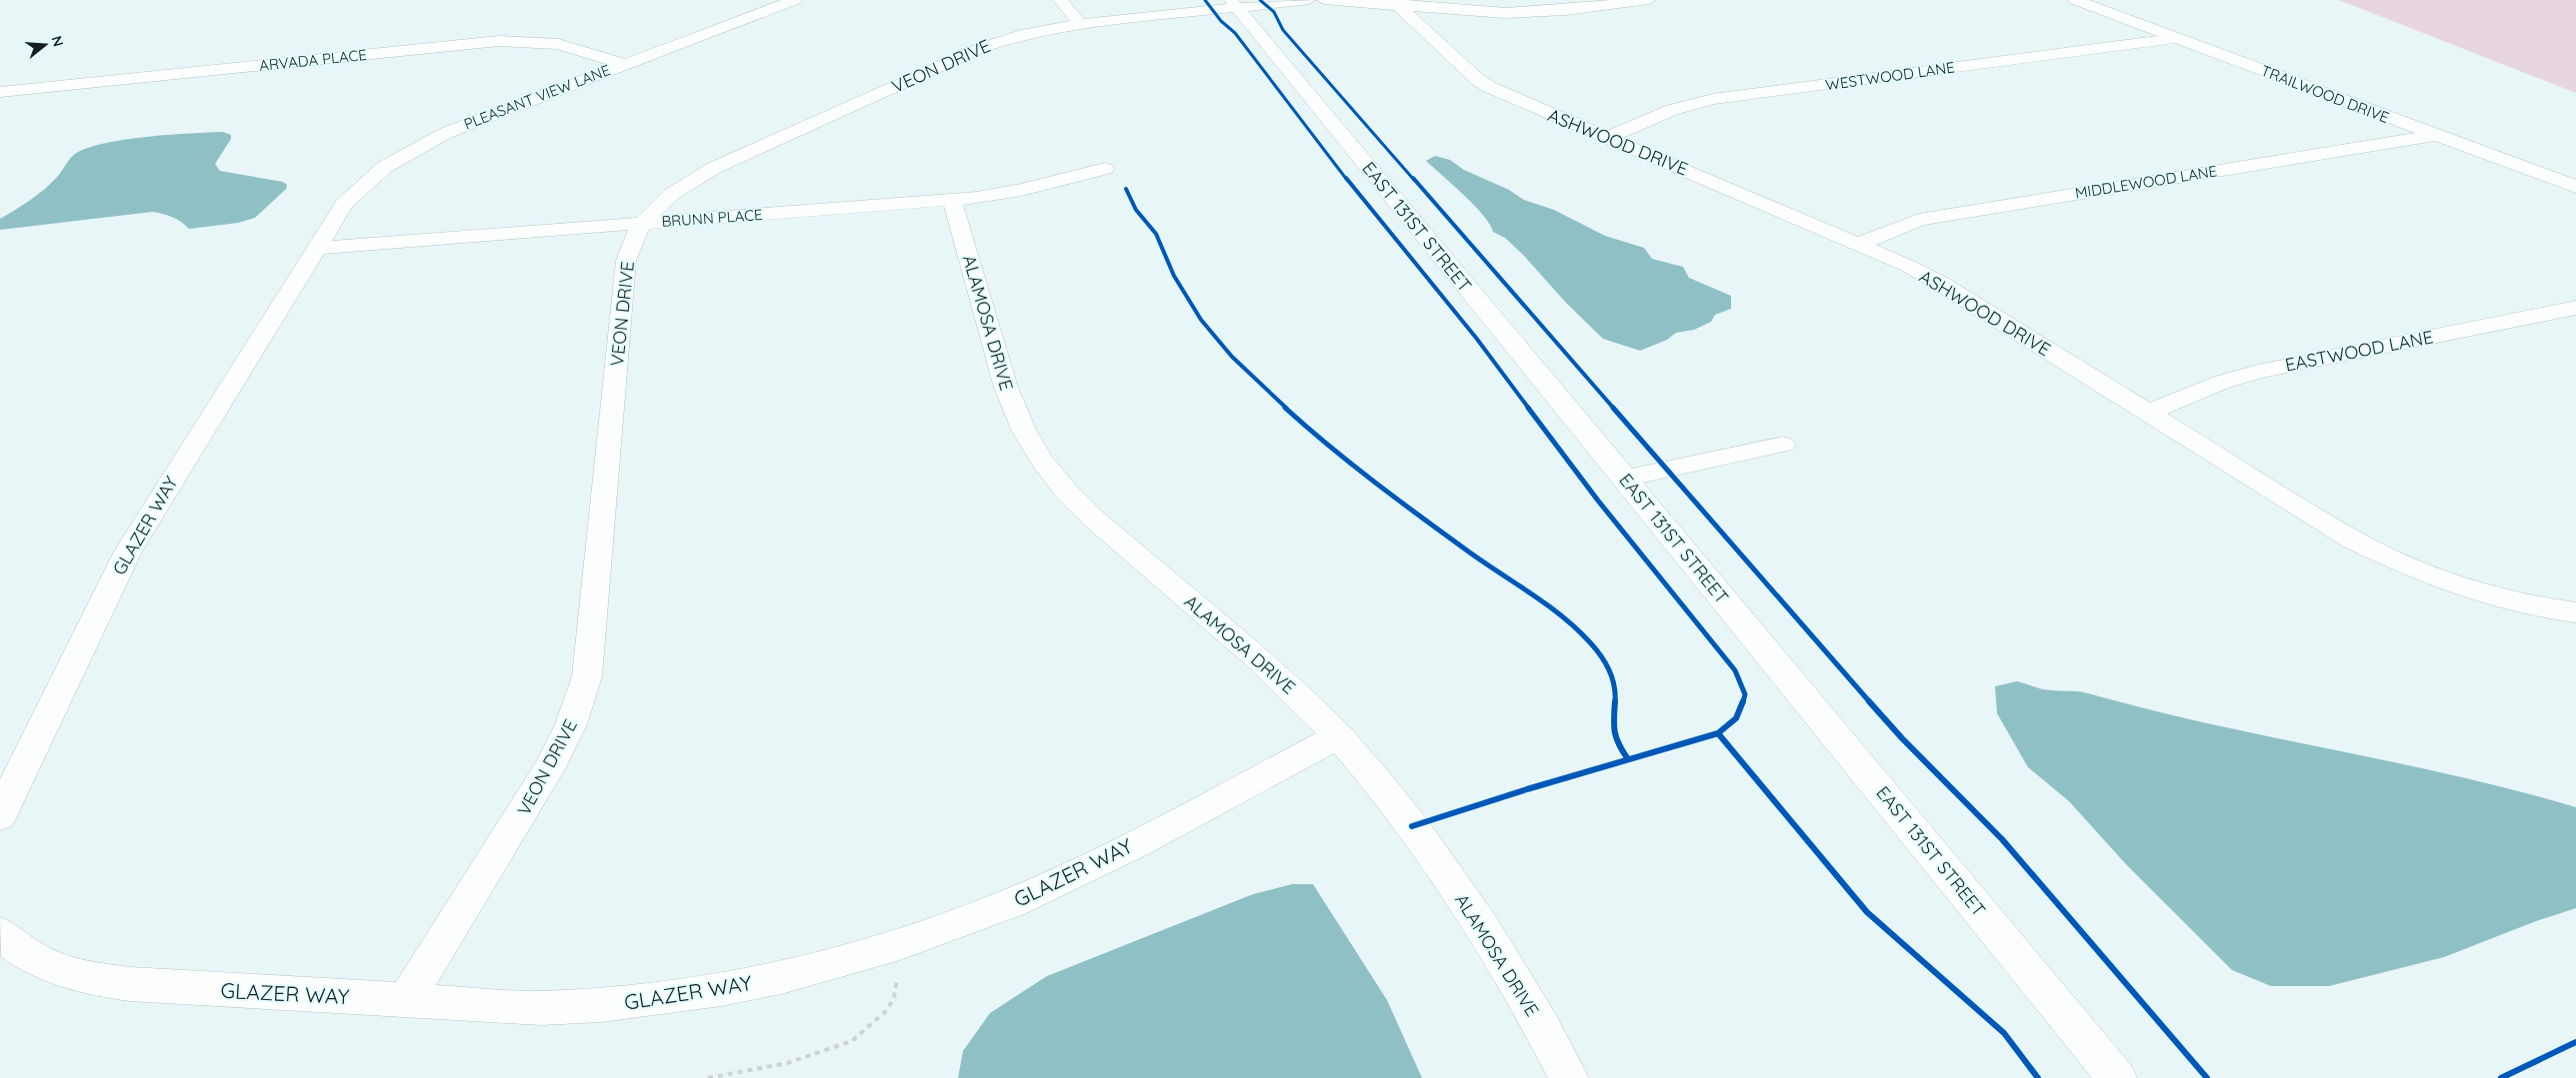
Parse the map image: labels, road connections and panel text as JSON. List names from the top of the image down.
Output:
{
  "streets": {
    "street": [
      "ARVADA PLACE",
      "VEON DRIVE",
      "WESTWOOD LANE",
      "TRAILWOOD DRIVE",
      "PLEASANT VIEW LANE",
      "ASHWOOD DRIVE",
      "MIDDLEWOOD LANE",
      "BRUNN PLACE",
      "EAST 131ST STREET",
      "ALAMOSA DRIVE",
      "EASTWOOD LANE",
      "GLAZER WAY"
    ]
  },
  "crossings": [
    ["ARVADA PLACE", "PLEASANT VIEW LANE"],
    ["VEON DRIVE", "BRUNN PLACE"],
    ["VEON DRIVE", "EAST 131ST STREET"],
    ["VEON DRIVE", "GLAZER WAY"],
    ["WESTWOOD LANE", "TRAILWOOD DRIVE"],
    ["WESTWOOD LANE", "ASHWOOD DRIVE"],
    ["TRAILWOOD DRIVE", "MIDDLEWOOD LANE"],
    ["PLEASANT VIEW LANE", "BRUNN PLACE"],
    ["PLEASANT VIEW LANE", "GLAZER WAY"],
    ["ASHWOOD DRIVE", "MIDDLEWOOD LANE"],
    ["ASHWOOD DRIVE", "EASTWOOD LANE"],
    ["BRUNN PLACE", "ALAMOSA DRIVE"],
    ["BRUNN PLACE", "GLAZER WAY"],
    ["ALAMOSA DRIVE", "GLAZER WAY"]
  ],
  "north": "right"
}
